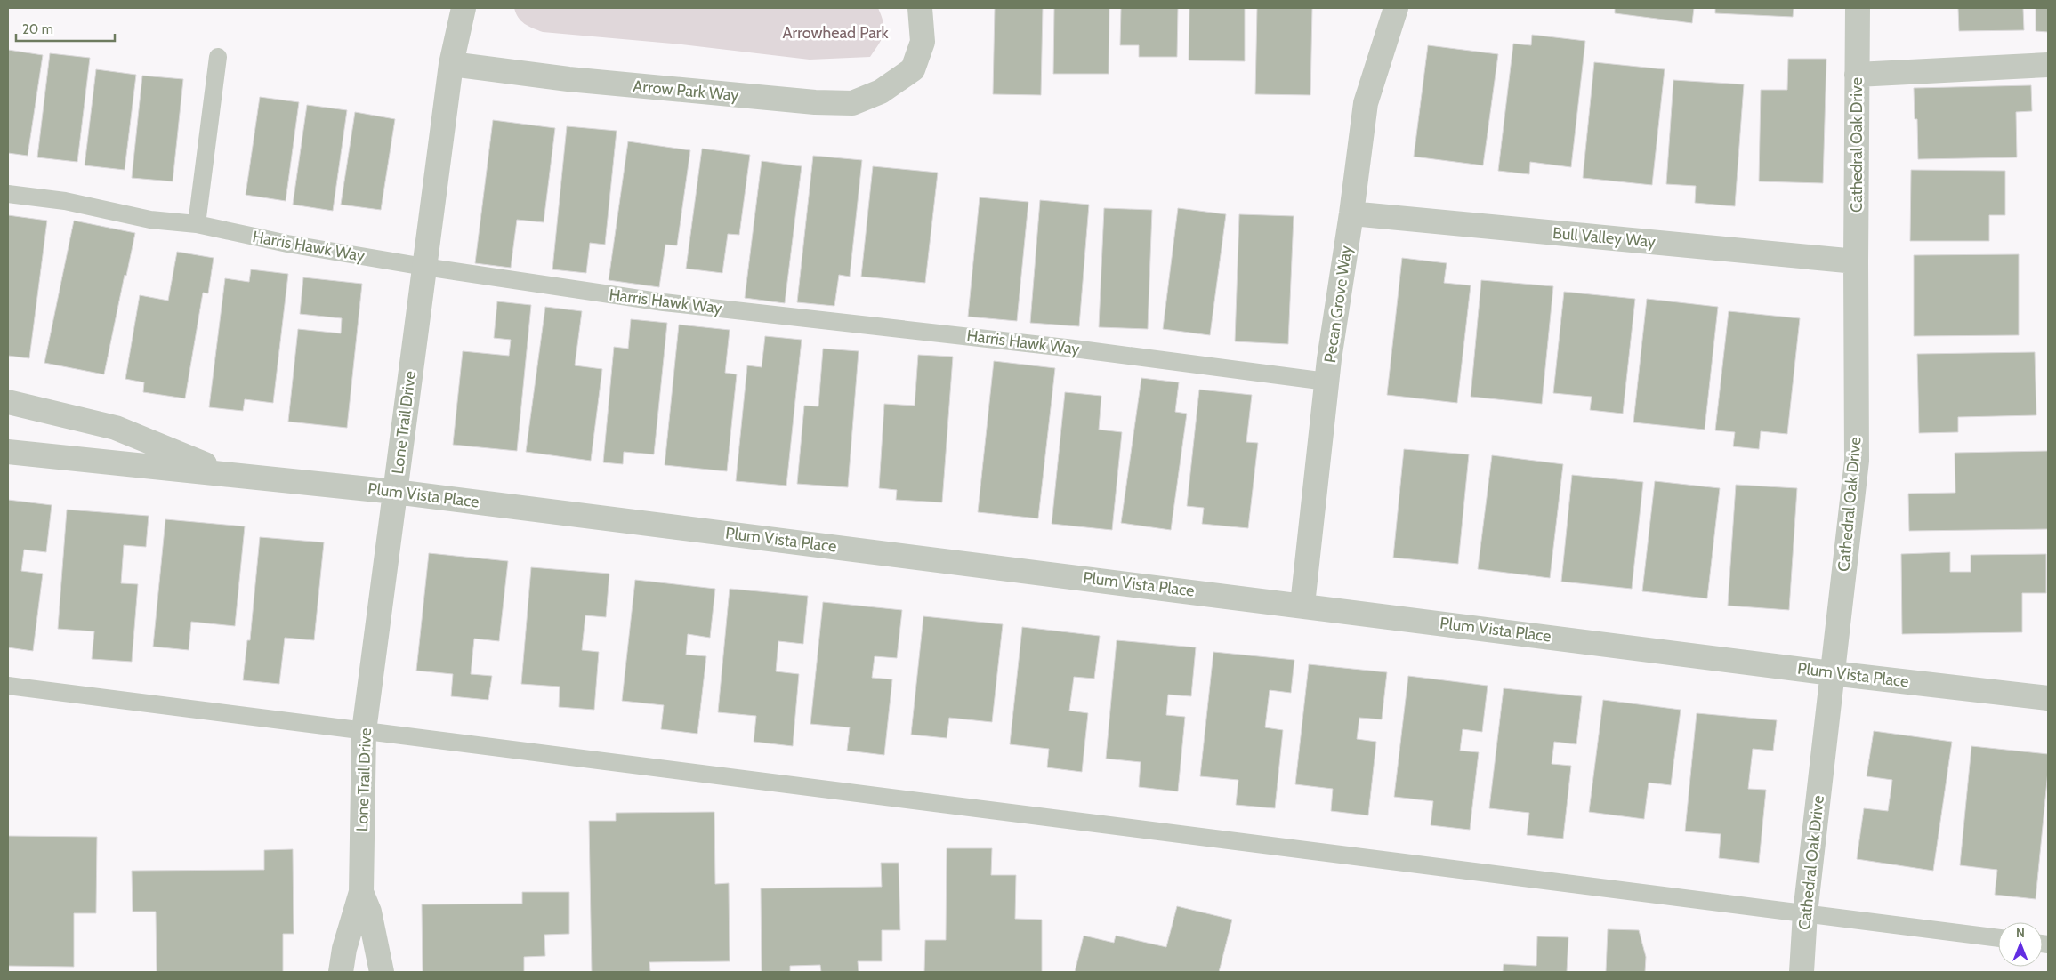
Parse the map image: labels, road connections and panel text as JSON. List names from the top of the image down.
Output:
{
  "streets": {
    "street": [
      "Arrow Park Way",
      "Cathedral Oak Drive",
      "Bull Valley Way",
      "Pecan Grove Way",
      "Lone Trail Drive",
      "Plum Vista Place"
    ],
    "lane": ["Harris Hawk Way"]
  },
  "crossings": [
    ["Arrow Park Way", "Lone Trail Drive"],
    ["Cathedral Oak Drive", "Bull Valley Way"],
    ["Cathedral Oak Drive", "Plum Vista Place"],
    ["Bull Valley Way", "Pecan Grove Way"],
    ["Harris Hawk Way", "Pecan Grove Way"],
    ["Harris Hawk Way", "Lone Trail Drive"],
    ["Pecan Grove Way", "Plum Vista Place"],
    ["Lone Trail Drive", "Plum Vista Place"]
  ],
  "parks": ["Arrowhead Park"],
  "scale_bar": "20 m",
  "north": "top"
}
